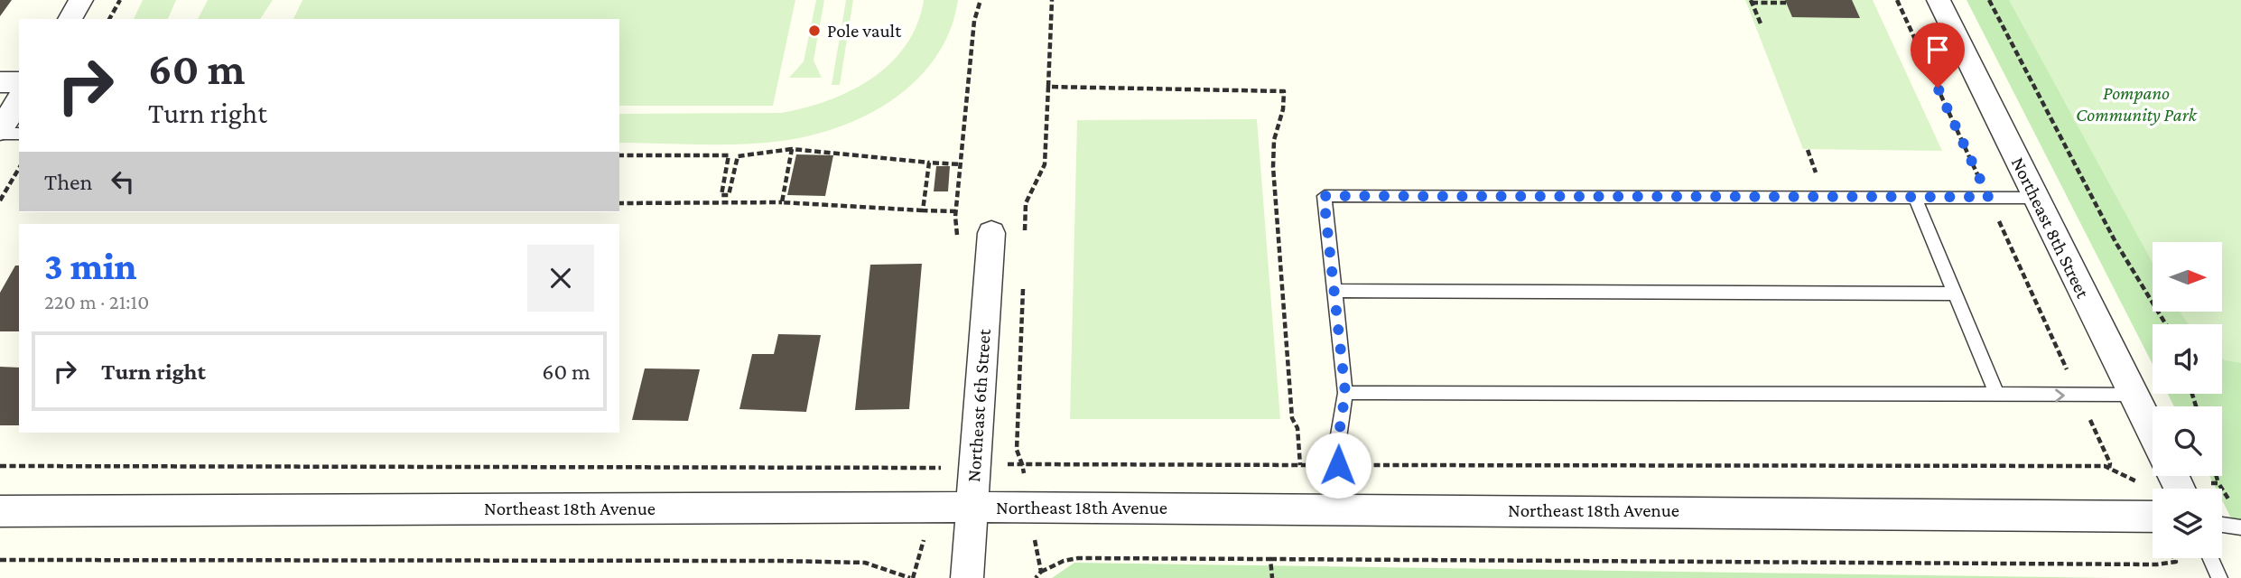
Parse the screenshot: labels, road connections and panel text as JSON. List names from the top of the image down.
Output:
{
  "streets": {
    "street": ["Northeast 8th Street", "Northeast 6th Street", "Northeast 18th Avenue"]
  },
  "crossings": [
    ["Northeast 6th Street", "Northeast 18th Avenue"]
  ],
  "parks": ["Pompano Community Park"],
  "places": ["Pole vault"],
  "north": "right",
  "page": {
    "turn": ["60 m", "Turn right"],
    "then": "Then",
    "heading": ["3 min", "220 m · 21:10"],
    "list": [
      {
        "name": "Turn right",
        "value": "60 m"
      }
    ]
  }
}
